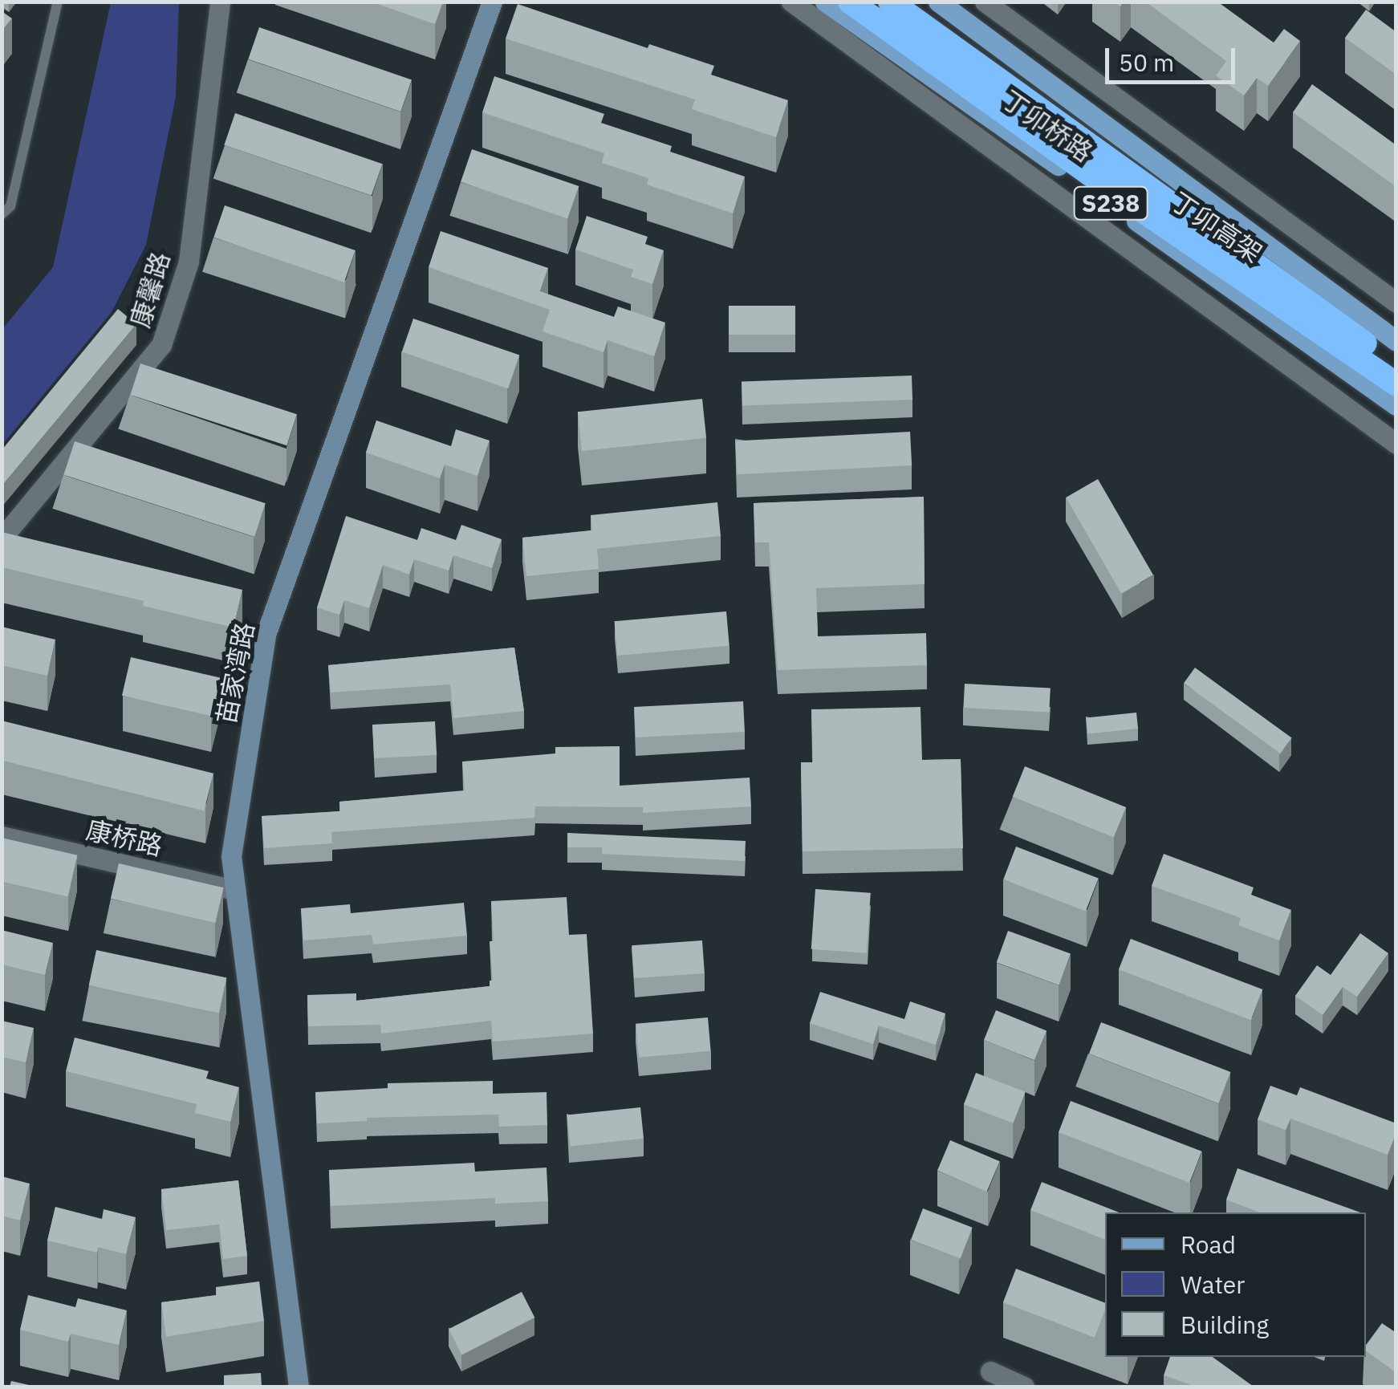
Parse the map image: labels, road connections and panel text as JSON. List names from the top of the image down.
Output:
{
  "streets": {
    "highway": ["S238", "丁卯高架"],
    "main road": ["丁卯桥路"],
    "street": ["康馨路", "苗家湾路", "康桥路"]
  },
  "crossings": [
    ["苗家湾路", "康桥路"]
  ],
  "legend": ["Road", "Water", "Building"],
  "scale_bar": "50 m"
}
